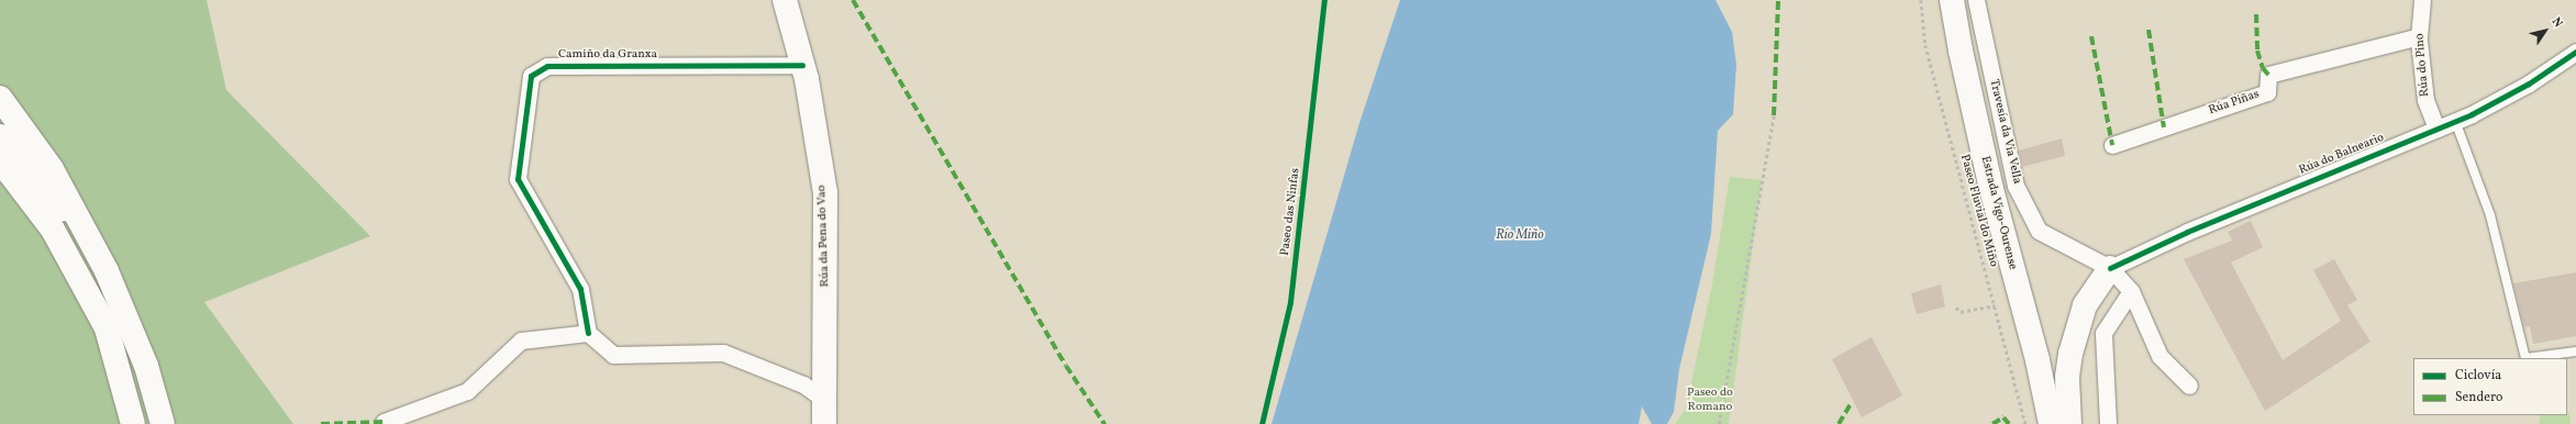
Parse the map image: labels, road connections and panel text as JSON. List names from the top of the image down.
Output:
{
  "streets": {
    "main road": ["Estrada Vigo-Ourense", "Rúa da Pena do Vao"],
    "street": [
      "Camiño da Granxa",
      "Rúa do Pino",
      "Rúa Piñas",
      "Travesía da Vía Vella",
      "Rúa do Balneario"
    ],
    "path": ["Paseo Fluvial do Miño"],
    "cycle path": ["Paseo das Ninfas"]
  },
  "crossings": [
    ["Camiño da Granxa", "Rúa da Pena do Vao"],
    ["Rúa do Pino", "Rúa Piñas"],
    ["Rúa do Pino", "Rúa do Balneario"],
    ["Travesía da Vía Vella", "Rúa do Balneario"]
  ],
  "water": ["Río Miño"],
  "parks": ["Paseo do Romano"],
  "legend": ["Ciclovía", "Sendero"],
  "north": "top right"
}
